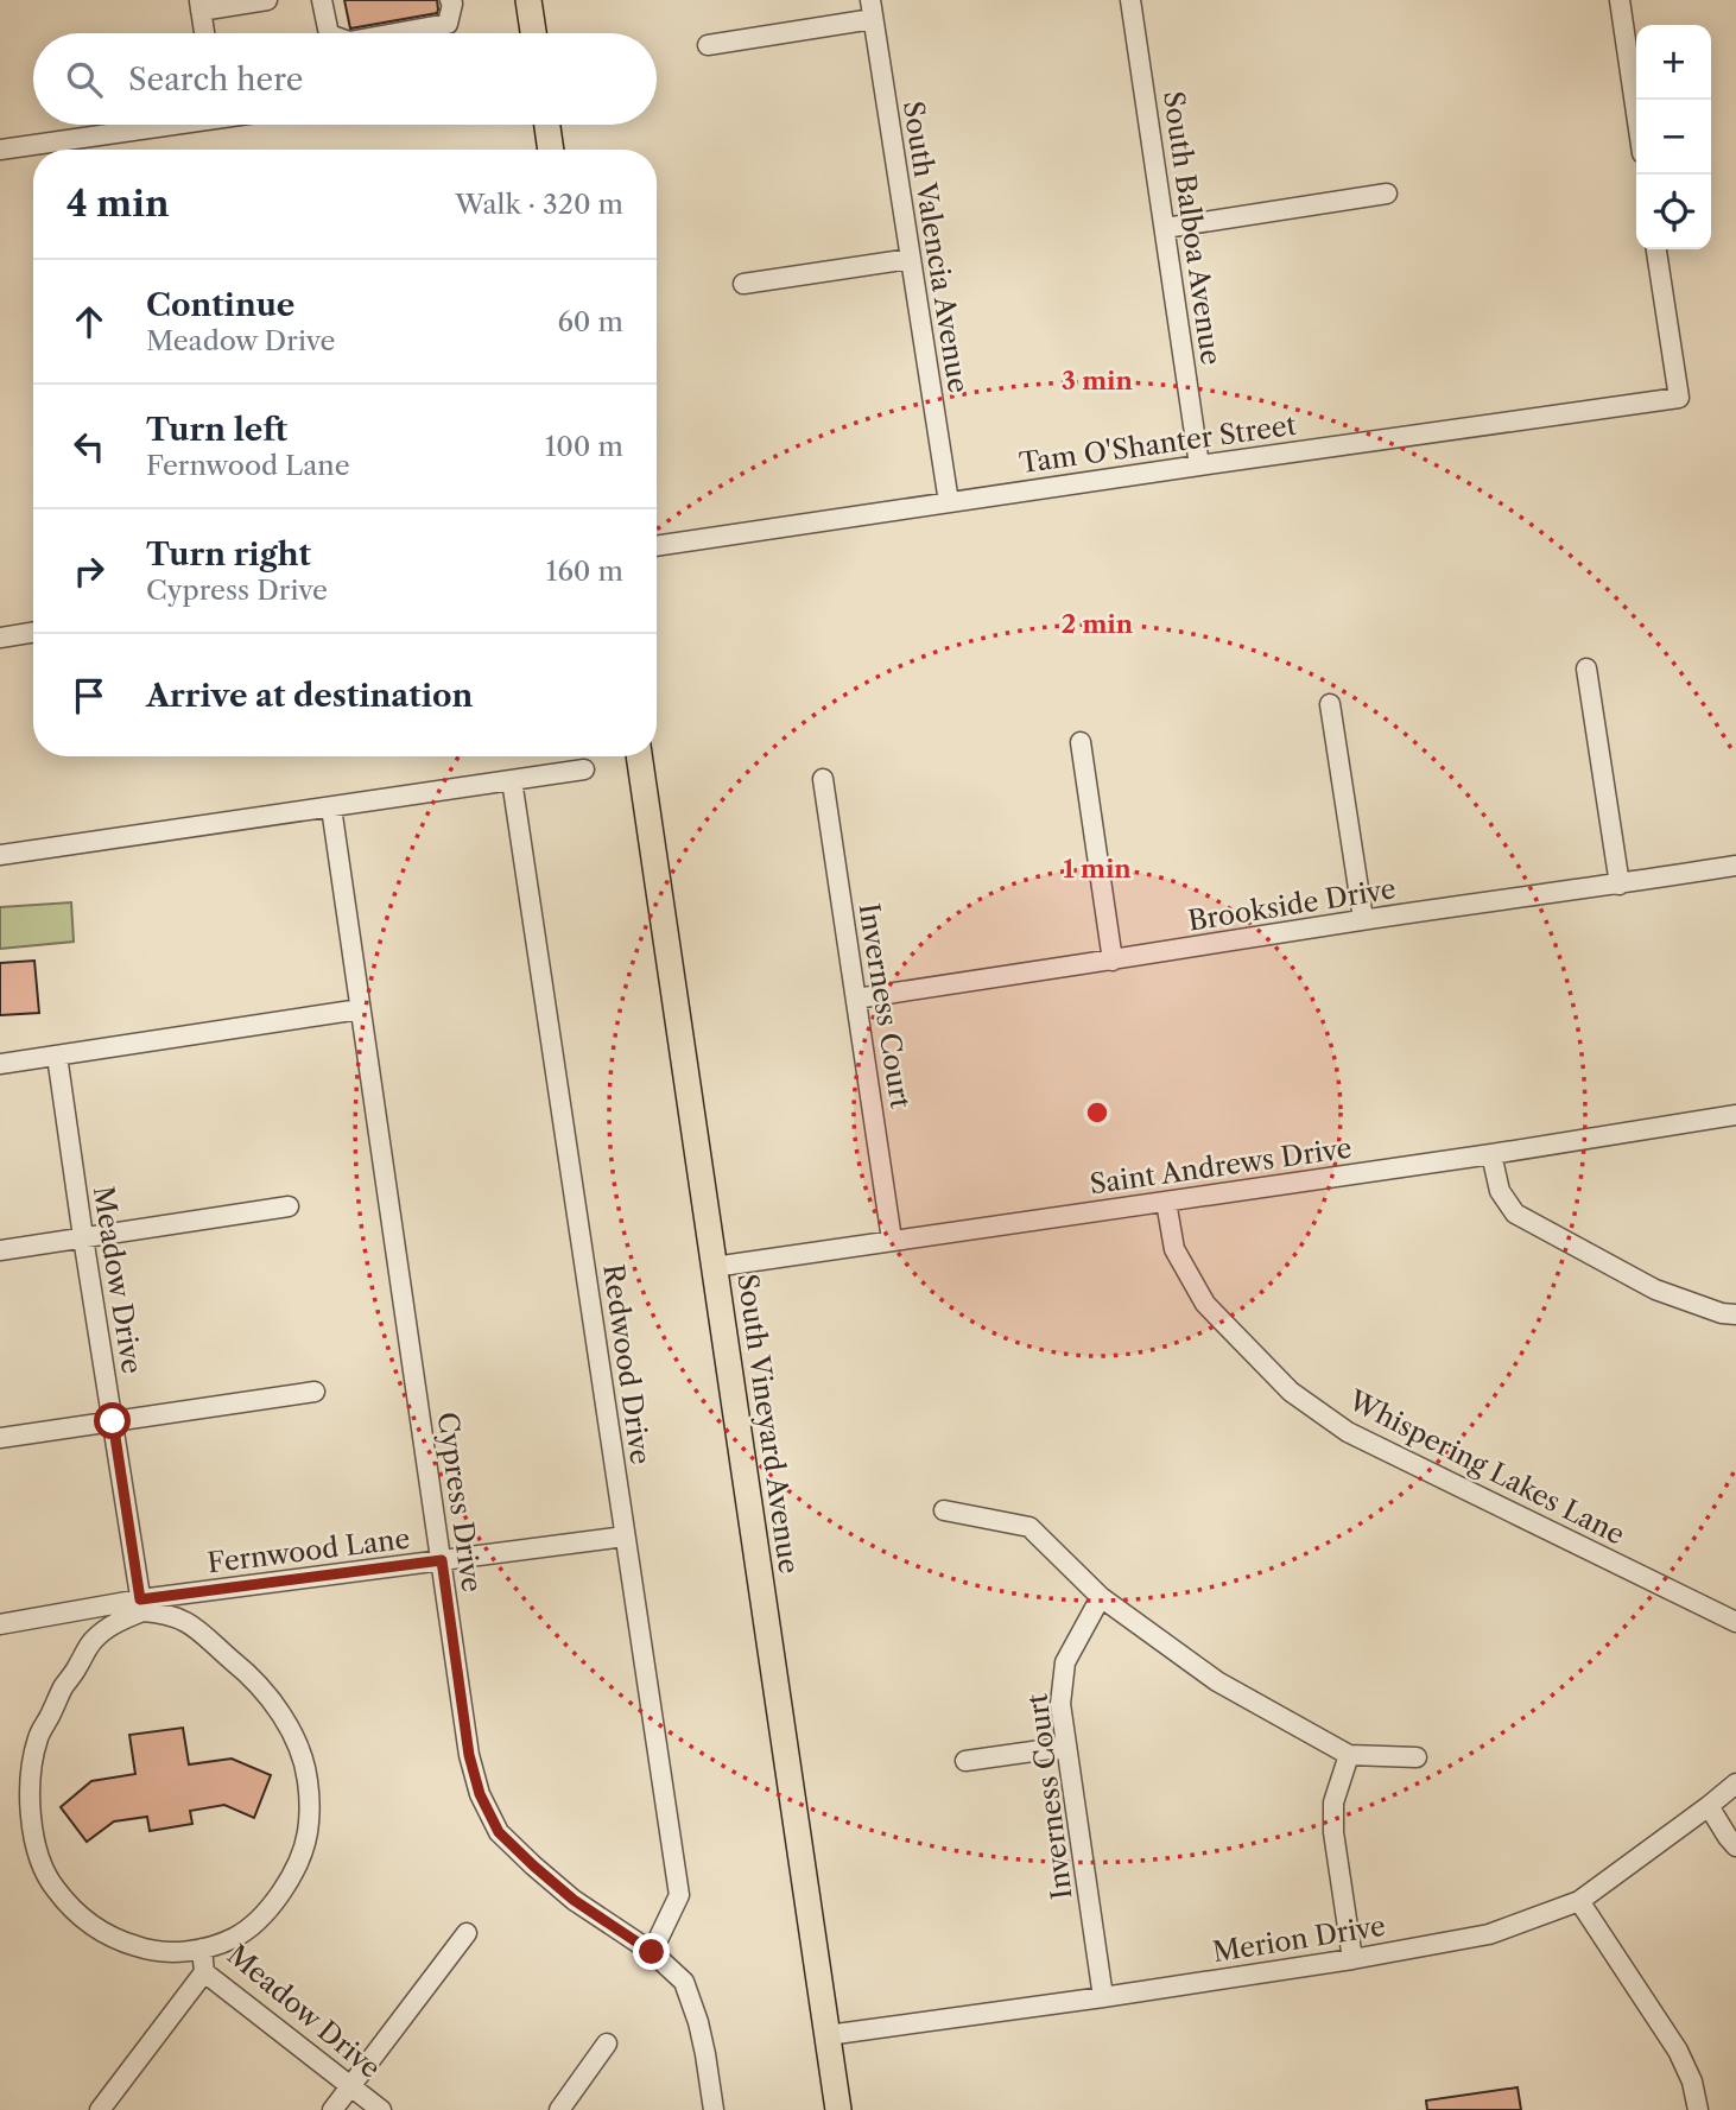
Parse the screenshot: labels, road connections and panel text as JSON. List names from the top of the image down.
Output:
{
  "streets": {
    "main road": ["South Vineyard Avenue"],
    "street": [
      "South Balboa Avenue",
      "South Valencia Avenue",
      "Tam O'Shanter Street",
      "Brookside Drive",
      "Inverness Court",
      "Saint Andrews Drive",
      "Meadow Drive",
      "Redwood Drive",
      "Whispering Lakes Lane",
      "Cypress Drive",
      "Fernwood Lane",
      "Merion Drive"
    ]
  },
  "crossings": [
    ["South Balboa Avenue", "Tam O'Shanter Street"],
    ["South Valencia Avenue", "Tam O'Shanter Street"],
    ["Brookside Drive", "Inverness Court"],
    ["Inverness Court", "Saint Andrews Drive"],
    ["Inverness Court", "Merion Drive"],
    ["Saint Andrews Drive", "South Vineyard Avenue"],
    ["Saint Andrews Drive", "Whispering Lakes Lane"],
    ["Meadow Drive", "Fernwood Lane"],
    ["Redwood Drive", "Cypress Drive"],
    ["Redwood Drive", "Fernwood Lane"],
    ["South Vineyard Avenue", "Merion Drive"],
    ["Cypress Drive", "Fernwood Lane"]
  ],
  "page": {
    "map_buttons": ["+", "−"],
    "search": "Search here",
    "heading": ["4 min", "Walk · 320 m"],
    "list": [
      ["Continue", "Meadow Drive", "60 m"],
      ["Turn left", "Fernwood Lane", "100 m"],
      ["Turn right", "Cypress Drive", "160 m"],
      "Arrive at destination"
    ]
  },
  "rings": ["3 min", "2 min", "1 min"]
}
